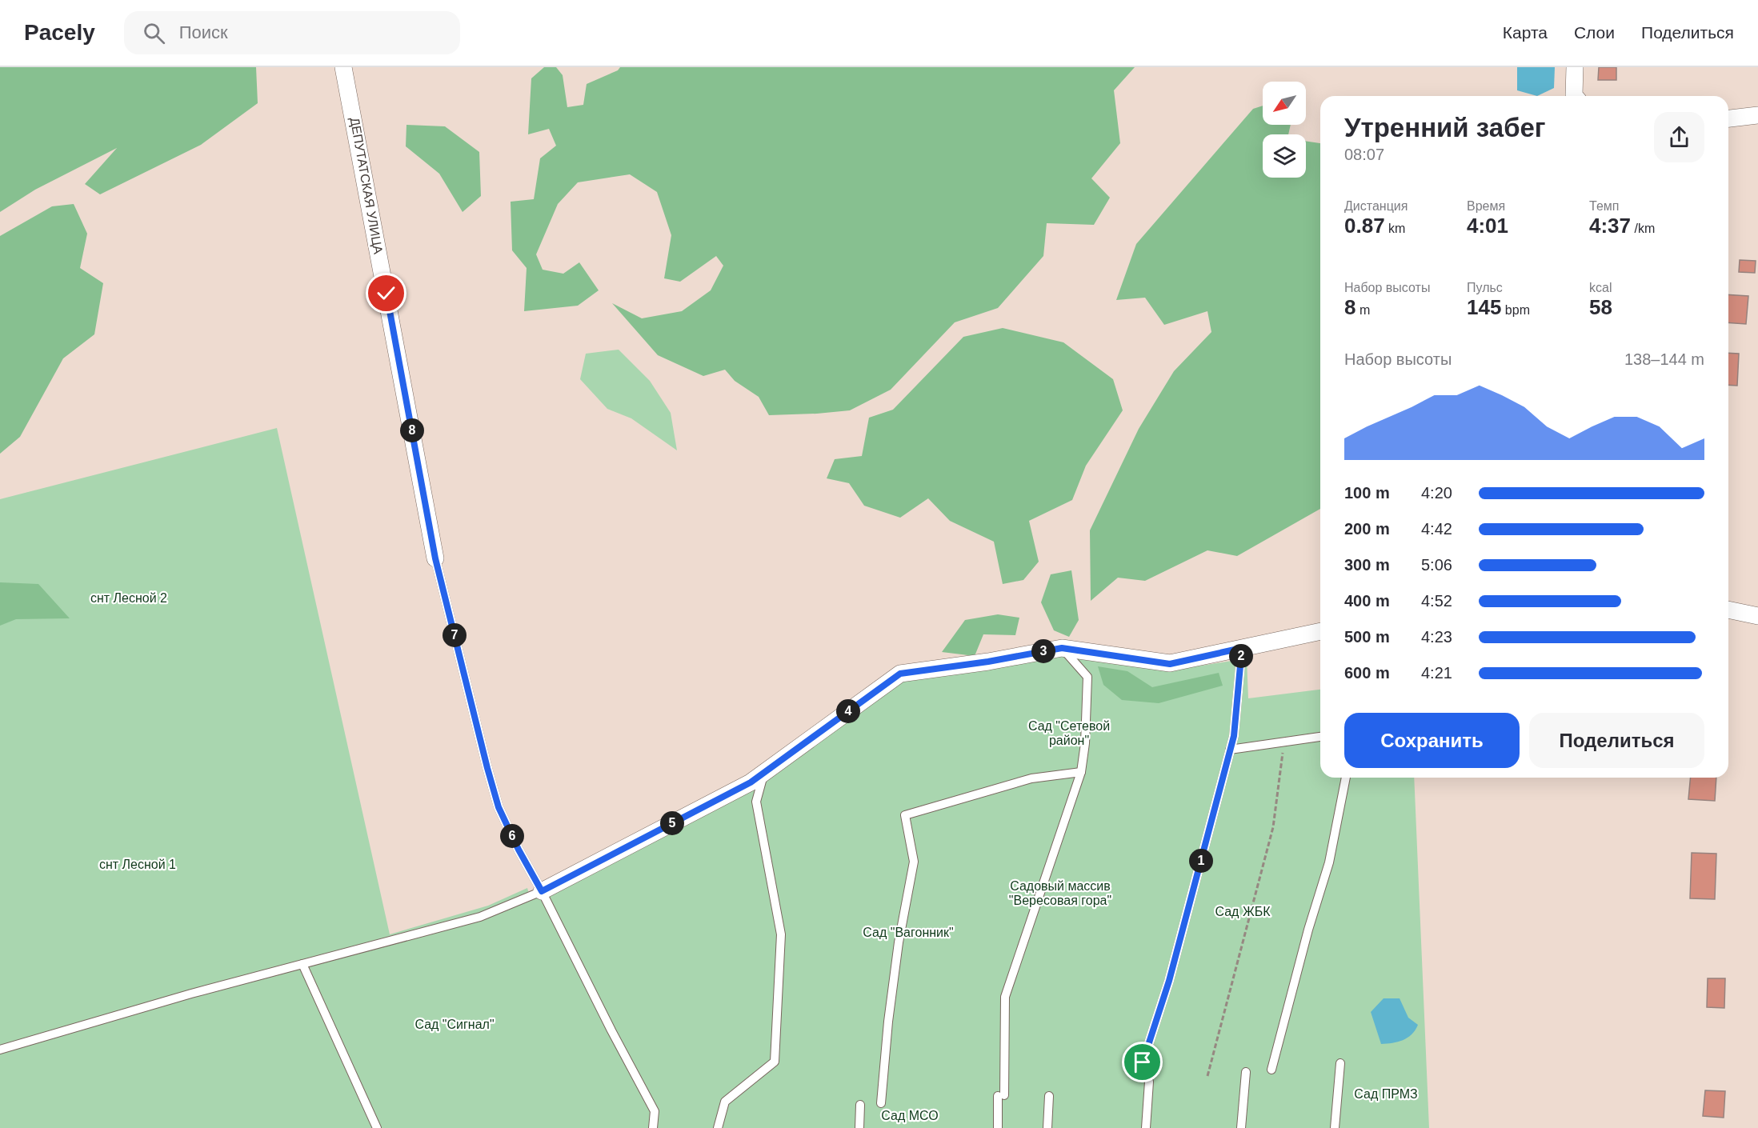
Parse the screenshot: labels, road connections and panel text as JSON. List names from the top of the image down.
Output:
{
  "streets": {
    "street": ["ДЕПУТАТСКАЯ УЛИЦА"]
  },
  "parks": [
    "снт Лесной 2",
    "Сад \"Сетевой район\"",
    "снт Лесной 1",
    "Садовый массив \"Вересовая гора\"",
    "Сад ЖБК",
    "Сад \"Вагонник\"",
    "Сад \"Сигнал\"",
    "Сад ПРМЗ",
    "Сад МСО"
  ],
  "north": "bottom left",
  "page": {
    "header": "Pacely",
    "search": "Поиск",
    "nav": ["Карта", "Слои", "Поделиться"],
    "heading": ["Утренний забег", "08:07"],
    "stats": [
      ["Дистанция", "0.87 km"],
      ["Время", "4:01"],
      ["Темп", "4:37 /km"],
      ["Набор высоты", "8 m"],
      ["Пульс", "145 bpm"],
      ["kcal", "58"]
    ],
    "chart": ["Набор высоты", "138–144 m"],
    "pins": [
      "8",
      "7",
      "3",
      "2",
      "4",
      "5",
      "6",
      "1"
    ],
    "list": [
      {
        "name": "100 m",
        "note": "4:20"
      },
      {
        "name": "200 m",
        "note": "4:42"
      },
      {
        "name": "300 m",
        "note": "5:06"
      },
      {
        "name": "400 m",
        "note": "4:52"
      },
      {
        "name": "500 m",
        "note": "4:23"
      },
      {
        "name": "600 m",
        "note": "4:21"
      }
    ],
    "buttons": ["Сохранить", "Поделиться"]
  }
}
